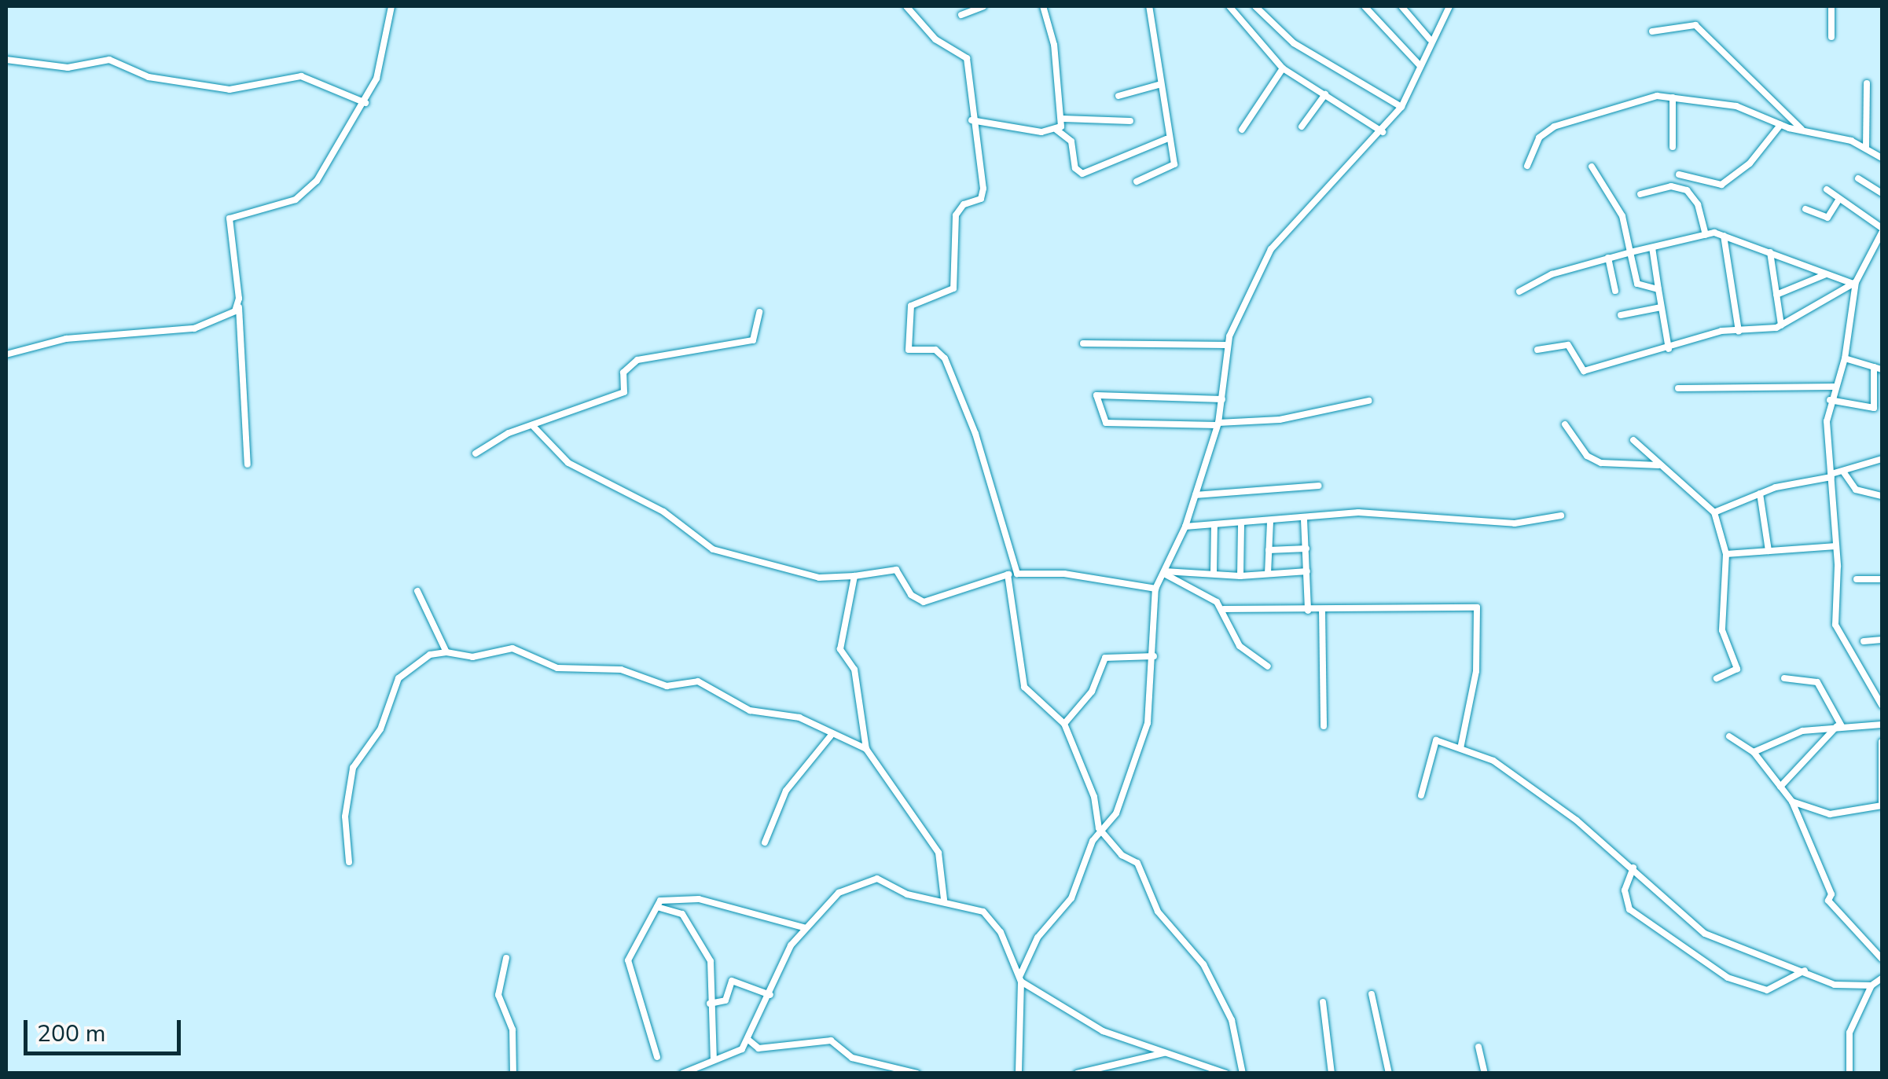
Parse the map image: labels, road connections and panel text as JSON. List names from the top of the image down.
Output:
{
  "scale_bar": "200 m"
}
